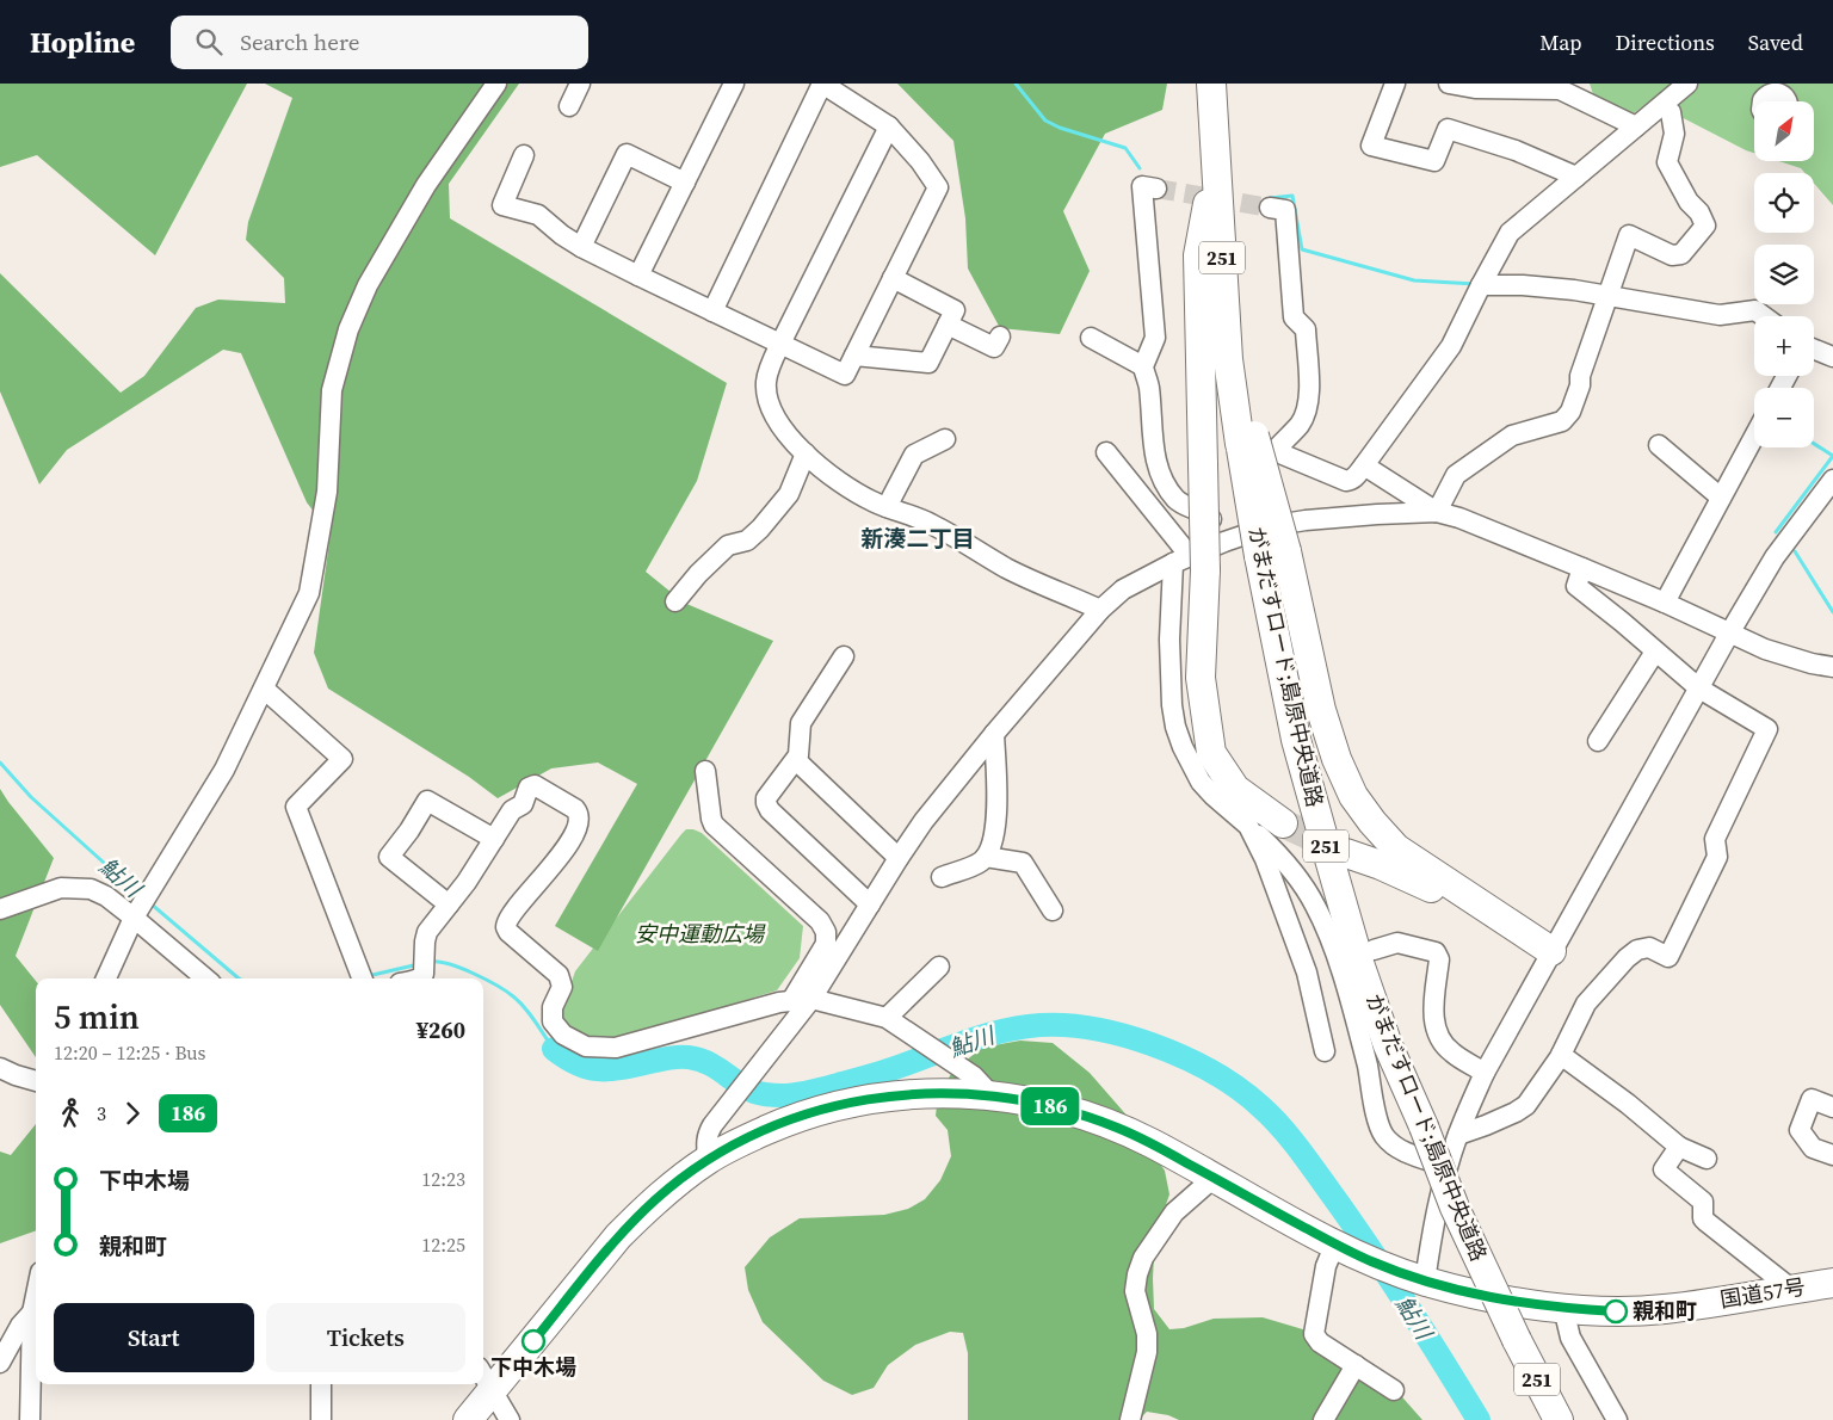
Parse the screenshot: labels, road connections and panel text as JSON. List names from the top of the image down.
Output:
{
  "streets": {
    "highway": ["251", "がまだすロード;島原中央道路", "国道57号"]
  },
  "districts": ["新湊二丁目"],
  "water": ["鮎川"],
  "parks": ["安中運動広場"],
  "places": ["親和町", "下中木場"],
  "lines": ["bus line 186"],
  "north": "top right",
  "page": {
    "header": "Hopline",
    "search": "Search here",
    "nav": ["Map", "Directions", "Saved"],
    "on_map": "186",
    "map_buttons": ["+", "−"],
    "heading": ["5 min", "12:20 – 12:25 · Bus", "¥260"],
    "legs": ["3", "186"],
    "list": [
      {
        "name": "下中木場",
        "value": "12:23"
      },
      {
        "name": "親和町",
        "value": "12:25"
      }
    ],
    "buttons": ["Start", "Tickets"]
  }
}
